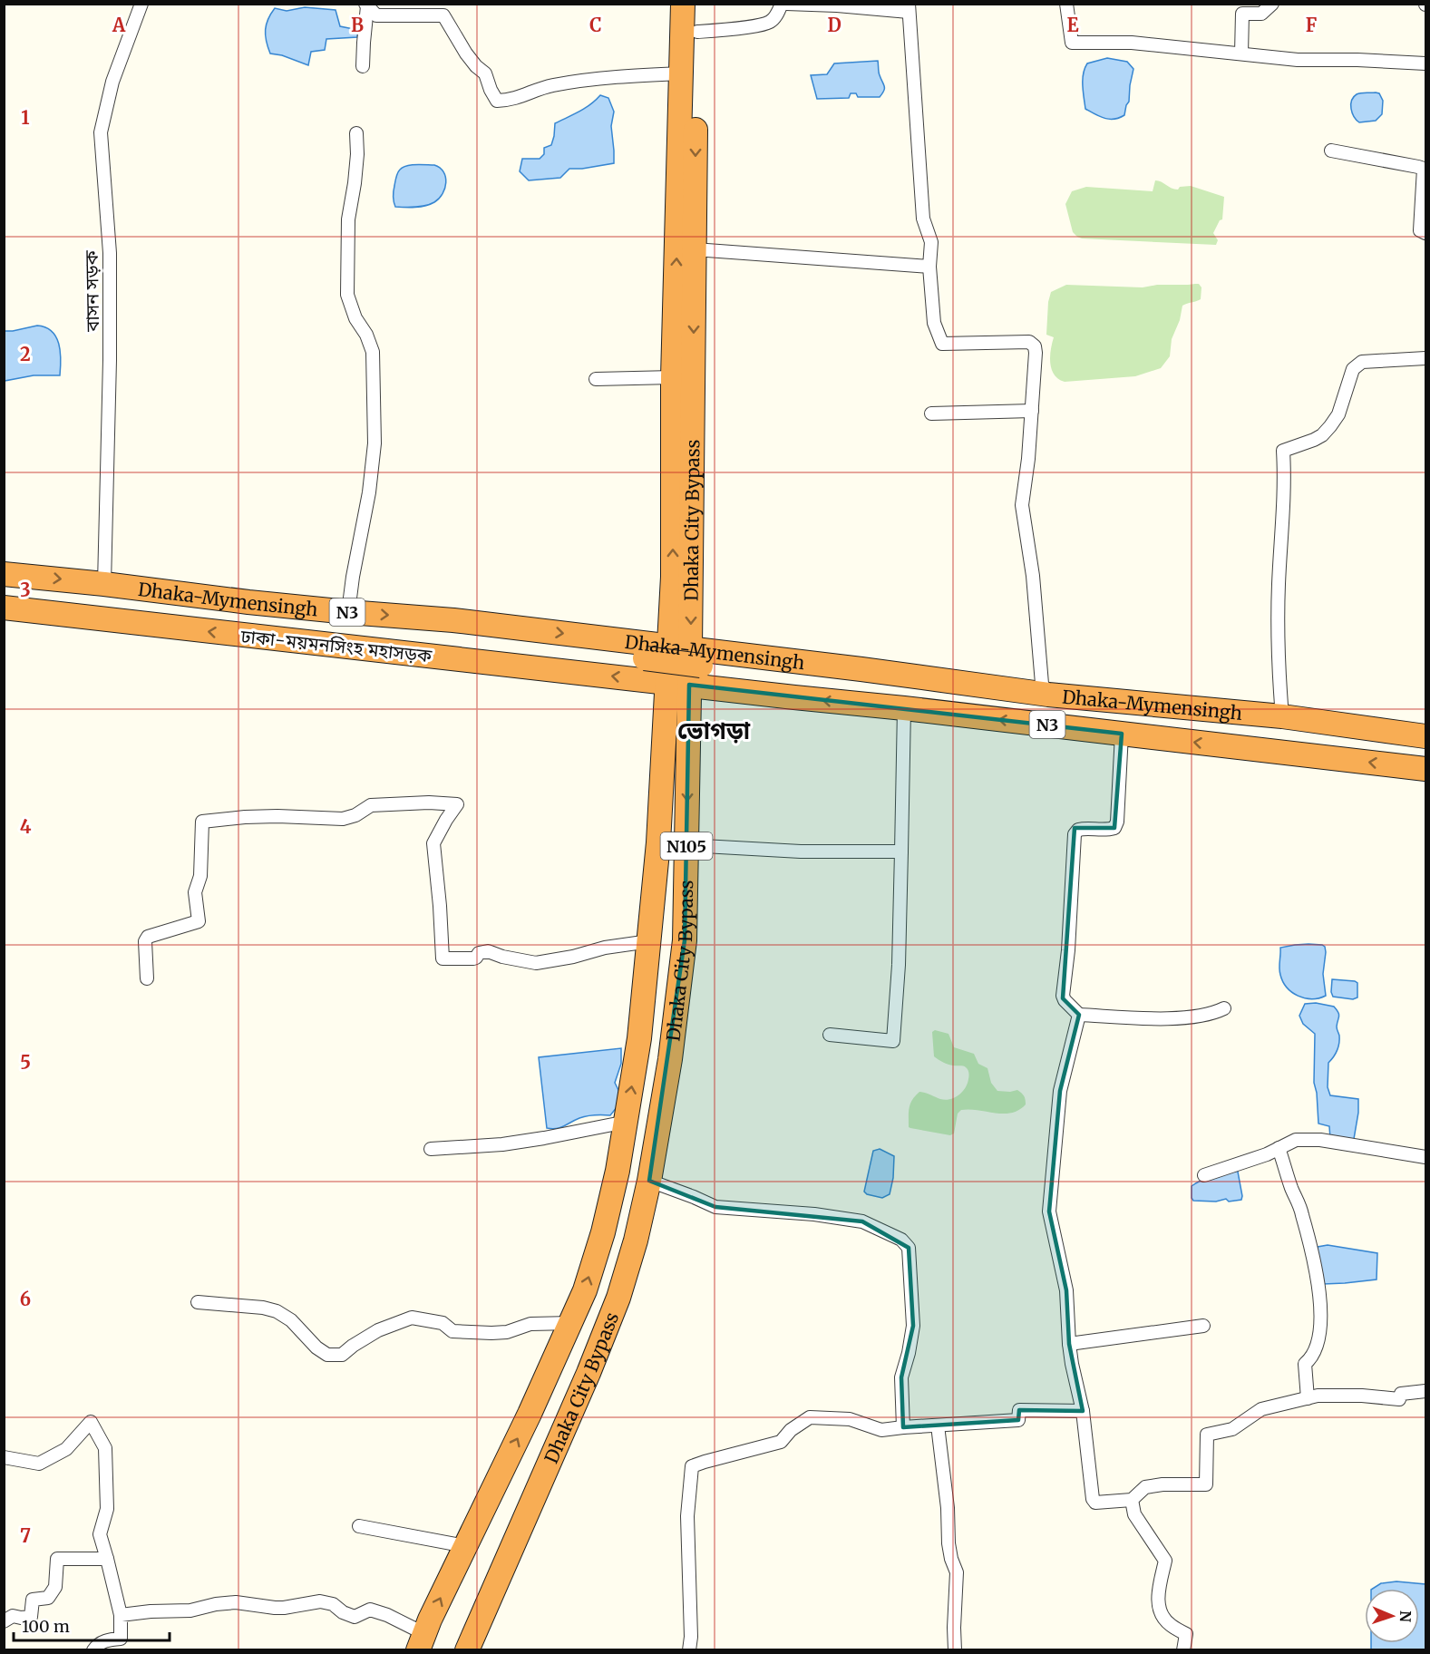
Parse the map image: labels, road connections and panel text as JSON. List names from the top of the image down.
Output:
{
  "streets": {
    "highway": [
      "Dhaka City Bypass",
      "Dhaka-Mymensingh",
      "N3",
      "ঢাকা-ময়মনসিংহ মহাসড়ক",
      "N105"
    ],
    "street": ["বাসন সড়ক"]
  },
  "crossings": [
    ["বাসন সড়ক", "Dhaka-Mymensingh"],
    ["Dhaka City Bypass", "Dhaka-Mymensingh"],
    ["Dhaka City Bypass", "ঢাকা-ময়মনসিংহ মহাসড়ক"],
    ["Dhaka-Mymensingh", "ঢাকা-ময়মনসিংহ মহাসড়ক"]
  ],
  "one_way": ["ঢাকা-ময়মনসিংহ মহাসড়ক"],
  "districts": ["ভোগড়া"],
  "scale_bar": "100 m",
  "north": "right",
  "grid": {
    "columns": [
      "A",
      "B",
      "C",
      "D",
      "E",
      "F"
    ],
    "rows": [
      "1",
      "2",
      "3",
      "4",
      "5",
      "6",
      "7"
    ]
  }
}
